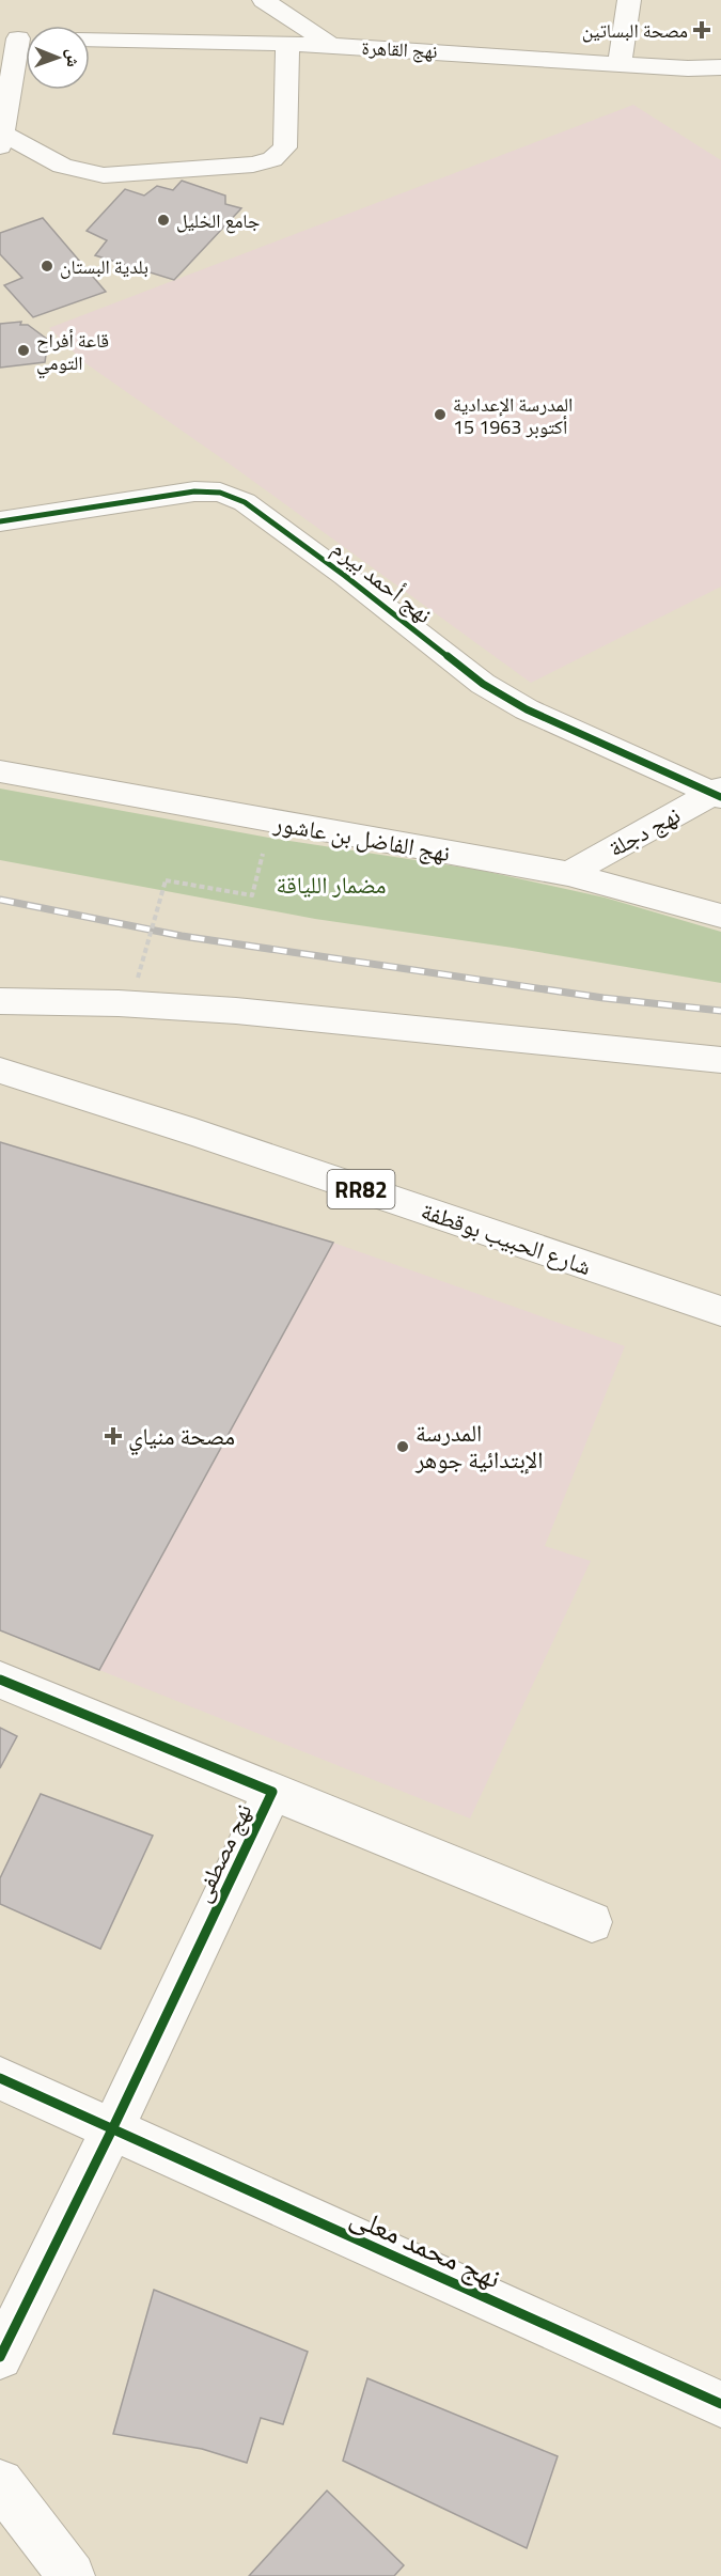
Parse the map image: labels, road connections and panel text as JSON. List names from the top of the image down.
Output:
{
  "streets": {
    "street": [
      "نهج القاهرة",
      "نهج أحمد بيرم",
      "نهج دجلة",
      "نهج الفاضل بن عاشور",
      "RR82",
      "شارع الحبيب بوقطفة",
      "نهج مصطفى",
      "نهج محمد معلى"
    ]
  },
  "crossings": [
    ["نهج أحمد بيرم", "نهج دجلة"],
    ["نهج دجلة", "نهج الفاضل بن عاشور"],
    ["نهج مصطفى", "نهج محمد معلى"]
  ],
  "parks": ["مضمار اللياقة"],
  "places": {
    "health": ["مصحة البساتين", "مصحة منياي"],
    "other": [
      "جامع الخليل",
      "بلدية البستان",
      "قاعة أفراح التومي",
      "المدرسة الإعدادية 15 أكتوبر 1963",
      "المدرسة الإبتدائية جوهر"
    ]
  },
  "north": "right"
}
